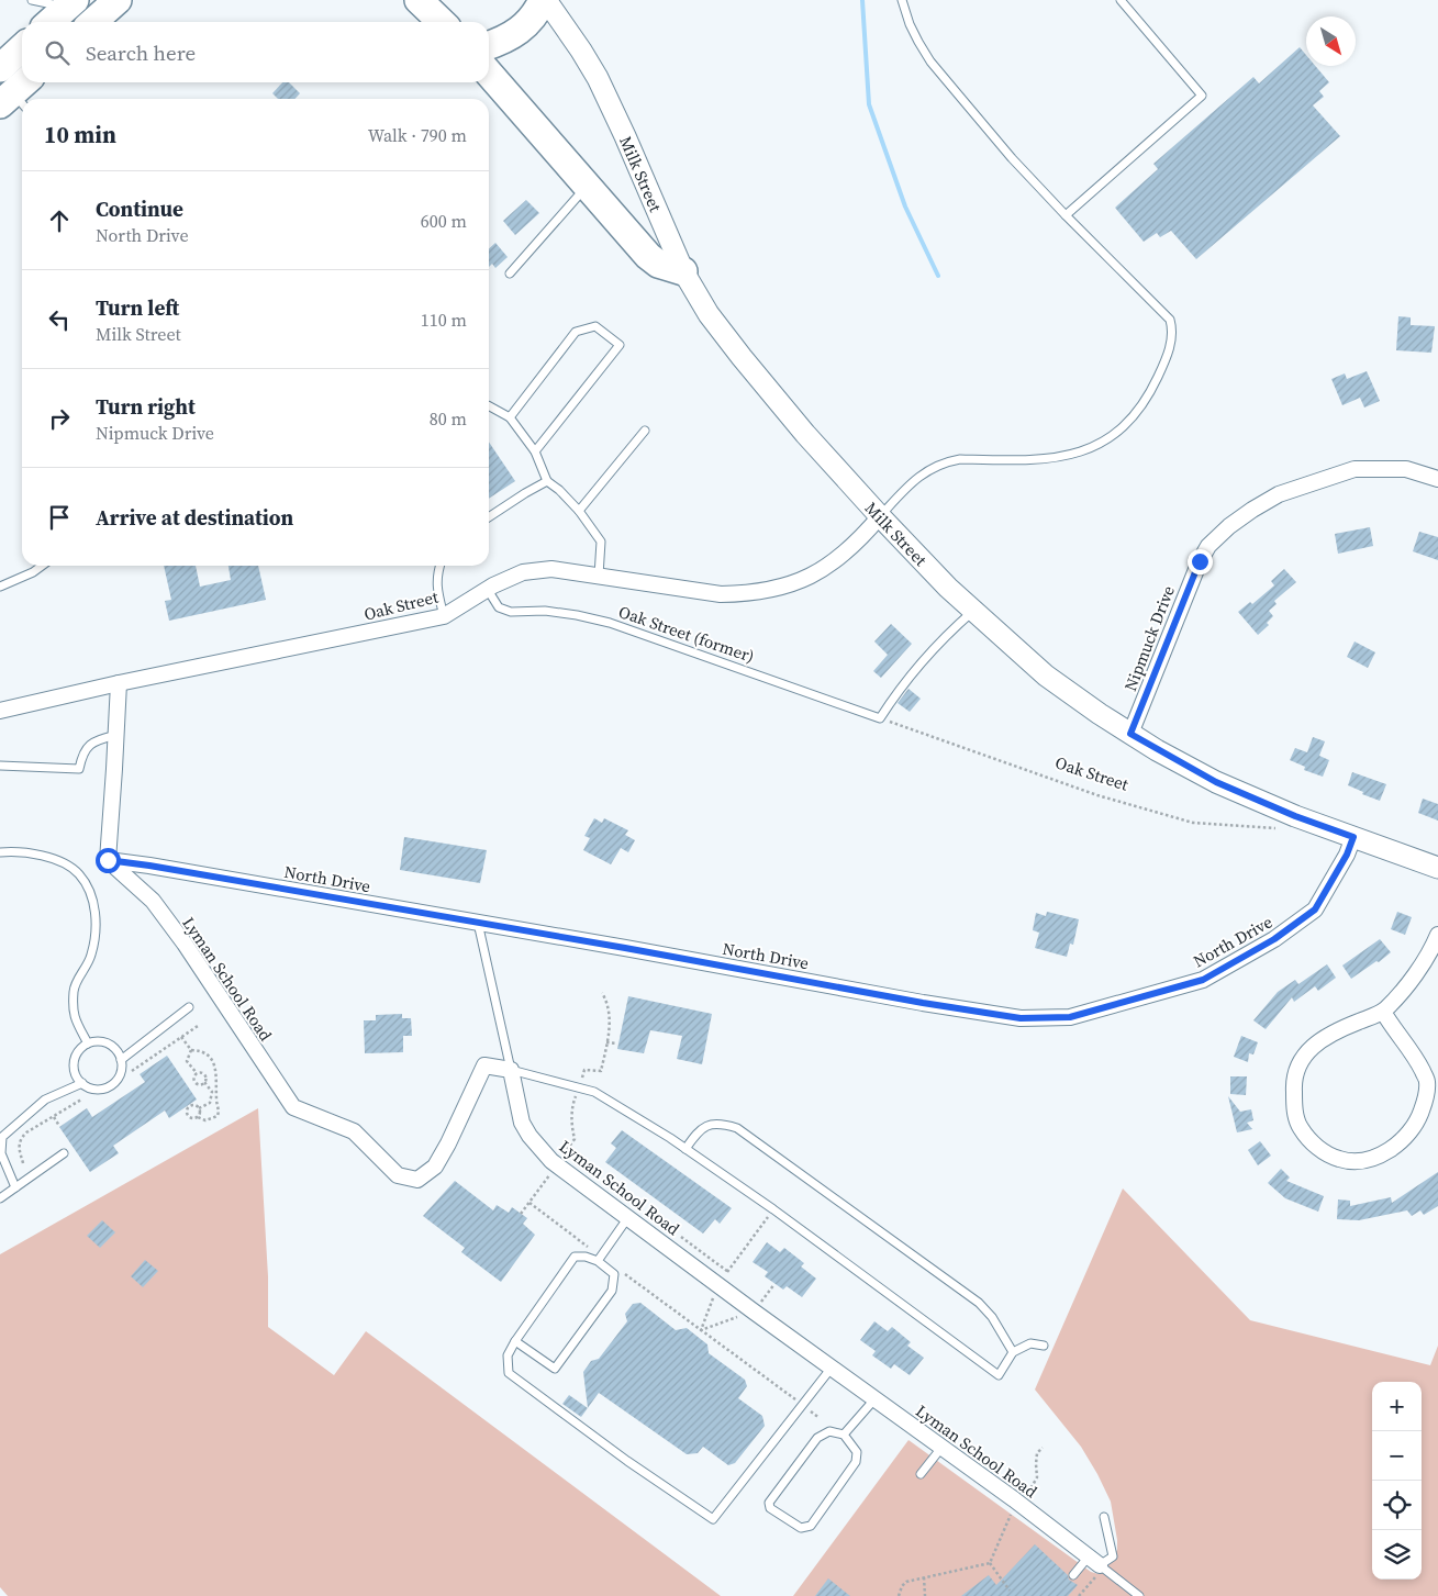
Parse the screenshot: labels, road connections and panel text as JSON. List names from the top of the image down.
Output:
{
  "streets": {
    "main road": ["Milk Street"],
    "street": [
      "Oak Street",
      "Nipmuck Drive",
      "North Drive",
      "Lyman School Road"
    ],
    "lane": ["Oak Street (former)"]
  },
  "crossings": [
    ["Milk Street", "Oak Street"],
    ["Milk Street", "Nipmuck Drive"],
    ["Milk Street", "North Drive"],
    ["Oak Street", "Oak Street (former)"],
    ["North Drive", "Lyman School Road"]
  ],
  "north": "bottom right",
  "page": {
    "search": "Search here",
    "heading": ["10 min", "Walk · 790 m"],
    "list": [
      ["Continue", "North Drive", "600 m"],
      ["Turn left", "Milk Street", "110 m"],
      ["Turn right", "Nipmuck Drive", "80 m"],
      "Arrive at destination"
    ],
    "map_buttons": ["+", "−"]
  }
}
